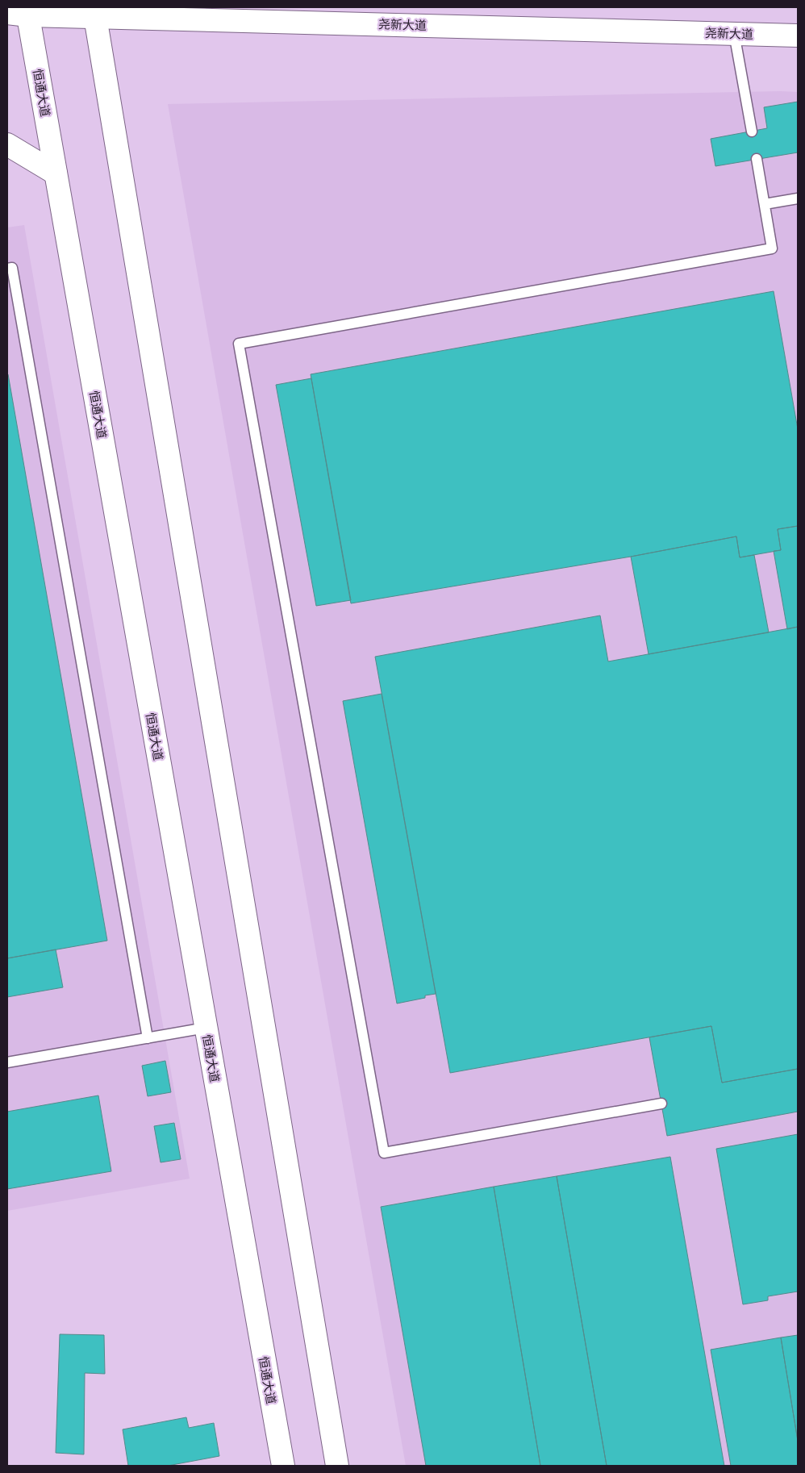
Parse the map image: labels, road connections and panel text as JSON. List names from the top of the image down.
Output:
{
  "streets": {
    "main road": ["尧新大道", "恒通大道"]
  },
  "crossings": [
    ["尧新大道", "恒通大道"]
  ]
}
